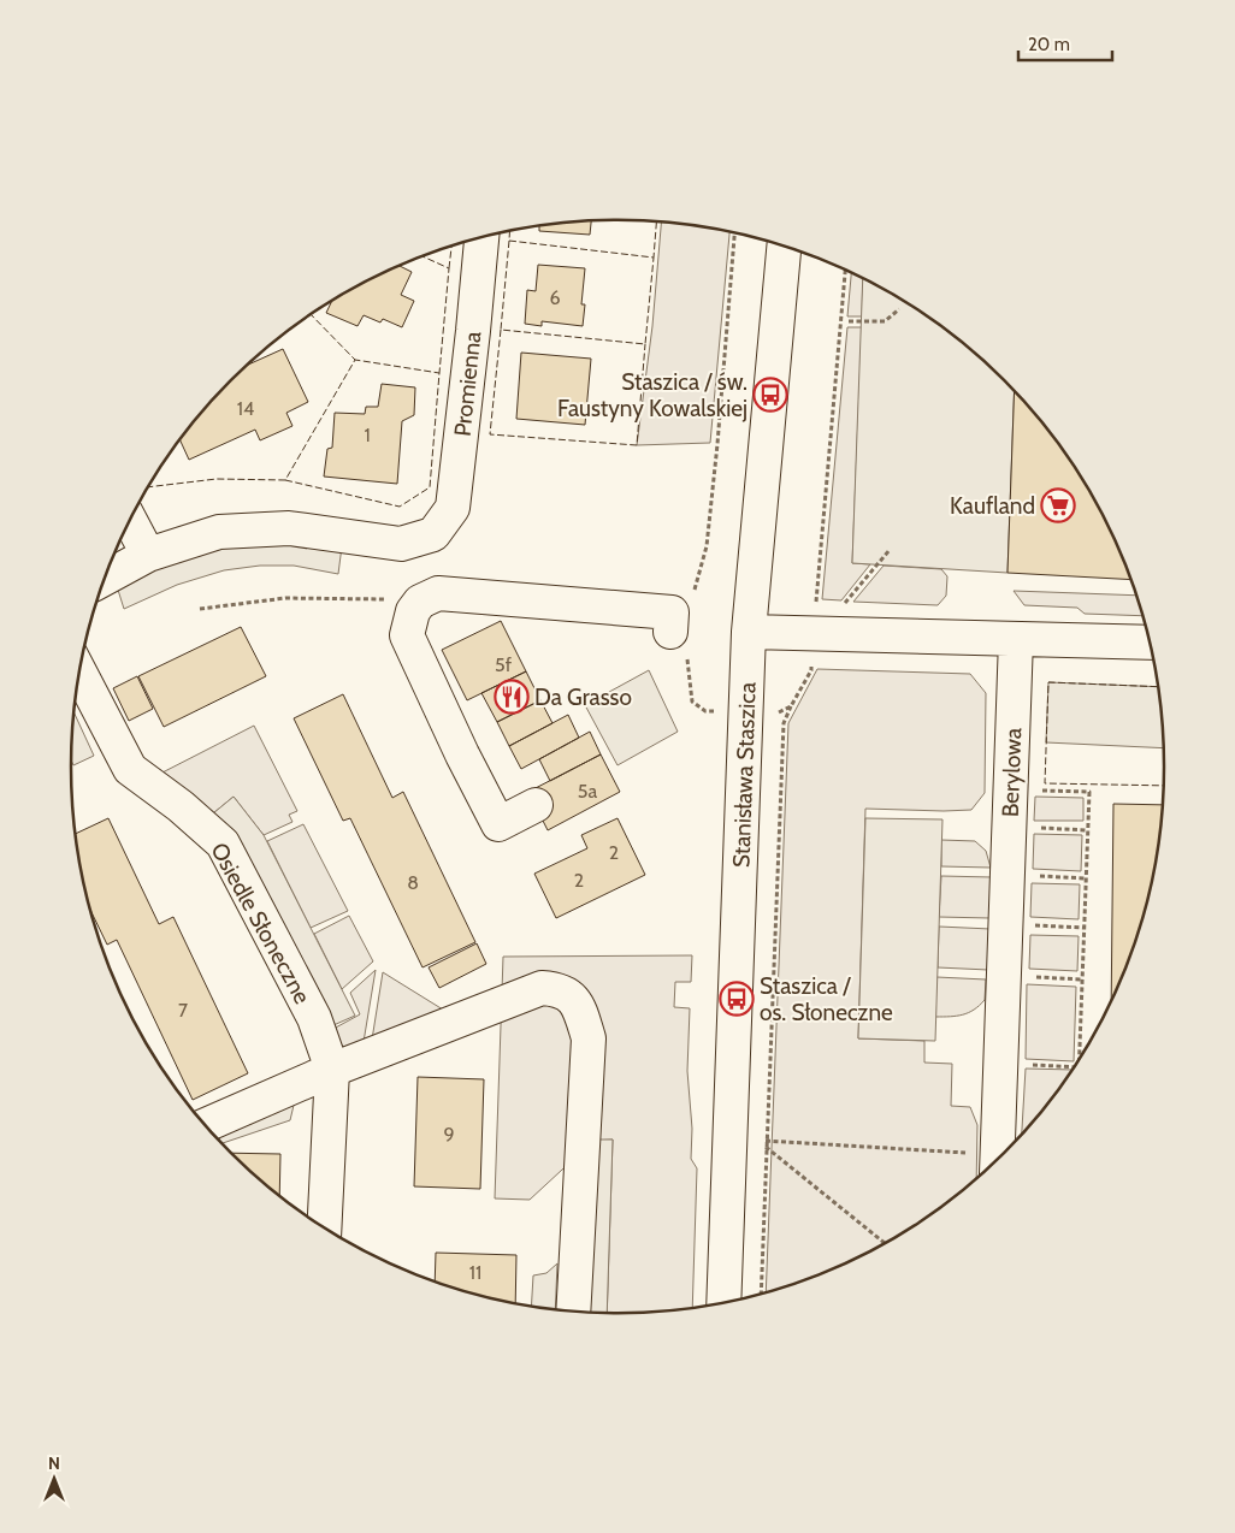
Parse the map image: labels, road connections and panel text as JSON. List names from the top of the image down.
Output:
{
  "streets": {
    "street": [
      "Promienna",
      "Berylowa",
      "Stanisława Staszica",
      "Osiedle Słoneczne"
    ]
  },
  "places": {
    "bus stop": ["Staszica / św. Faustyny Kowalskiej", "Staszica / os. Słoneczne"],
    "supermarket": ["Kaufland"],
    "restaurant": ["Da Grasso"]
  },
  "house_numbers": [
    "6",
    "14",
    "1",
    "5f",
    "5a",
    "2",
    "2",
    "8",
    "7",
    "9",
    "11"
  ],
  "scale_bar": "20 m",
  "north": "top"
}
